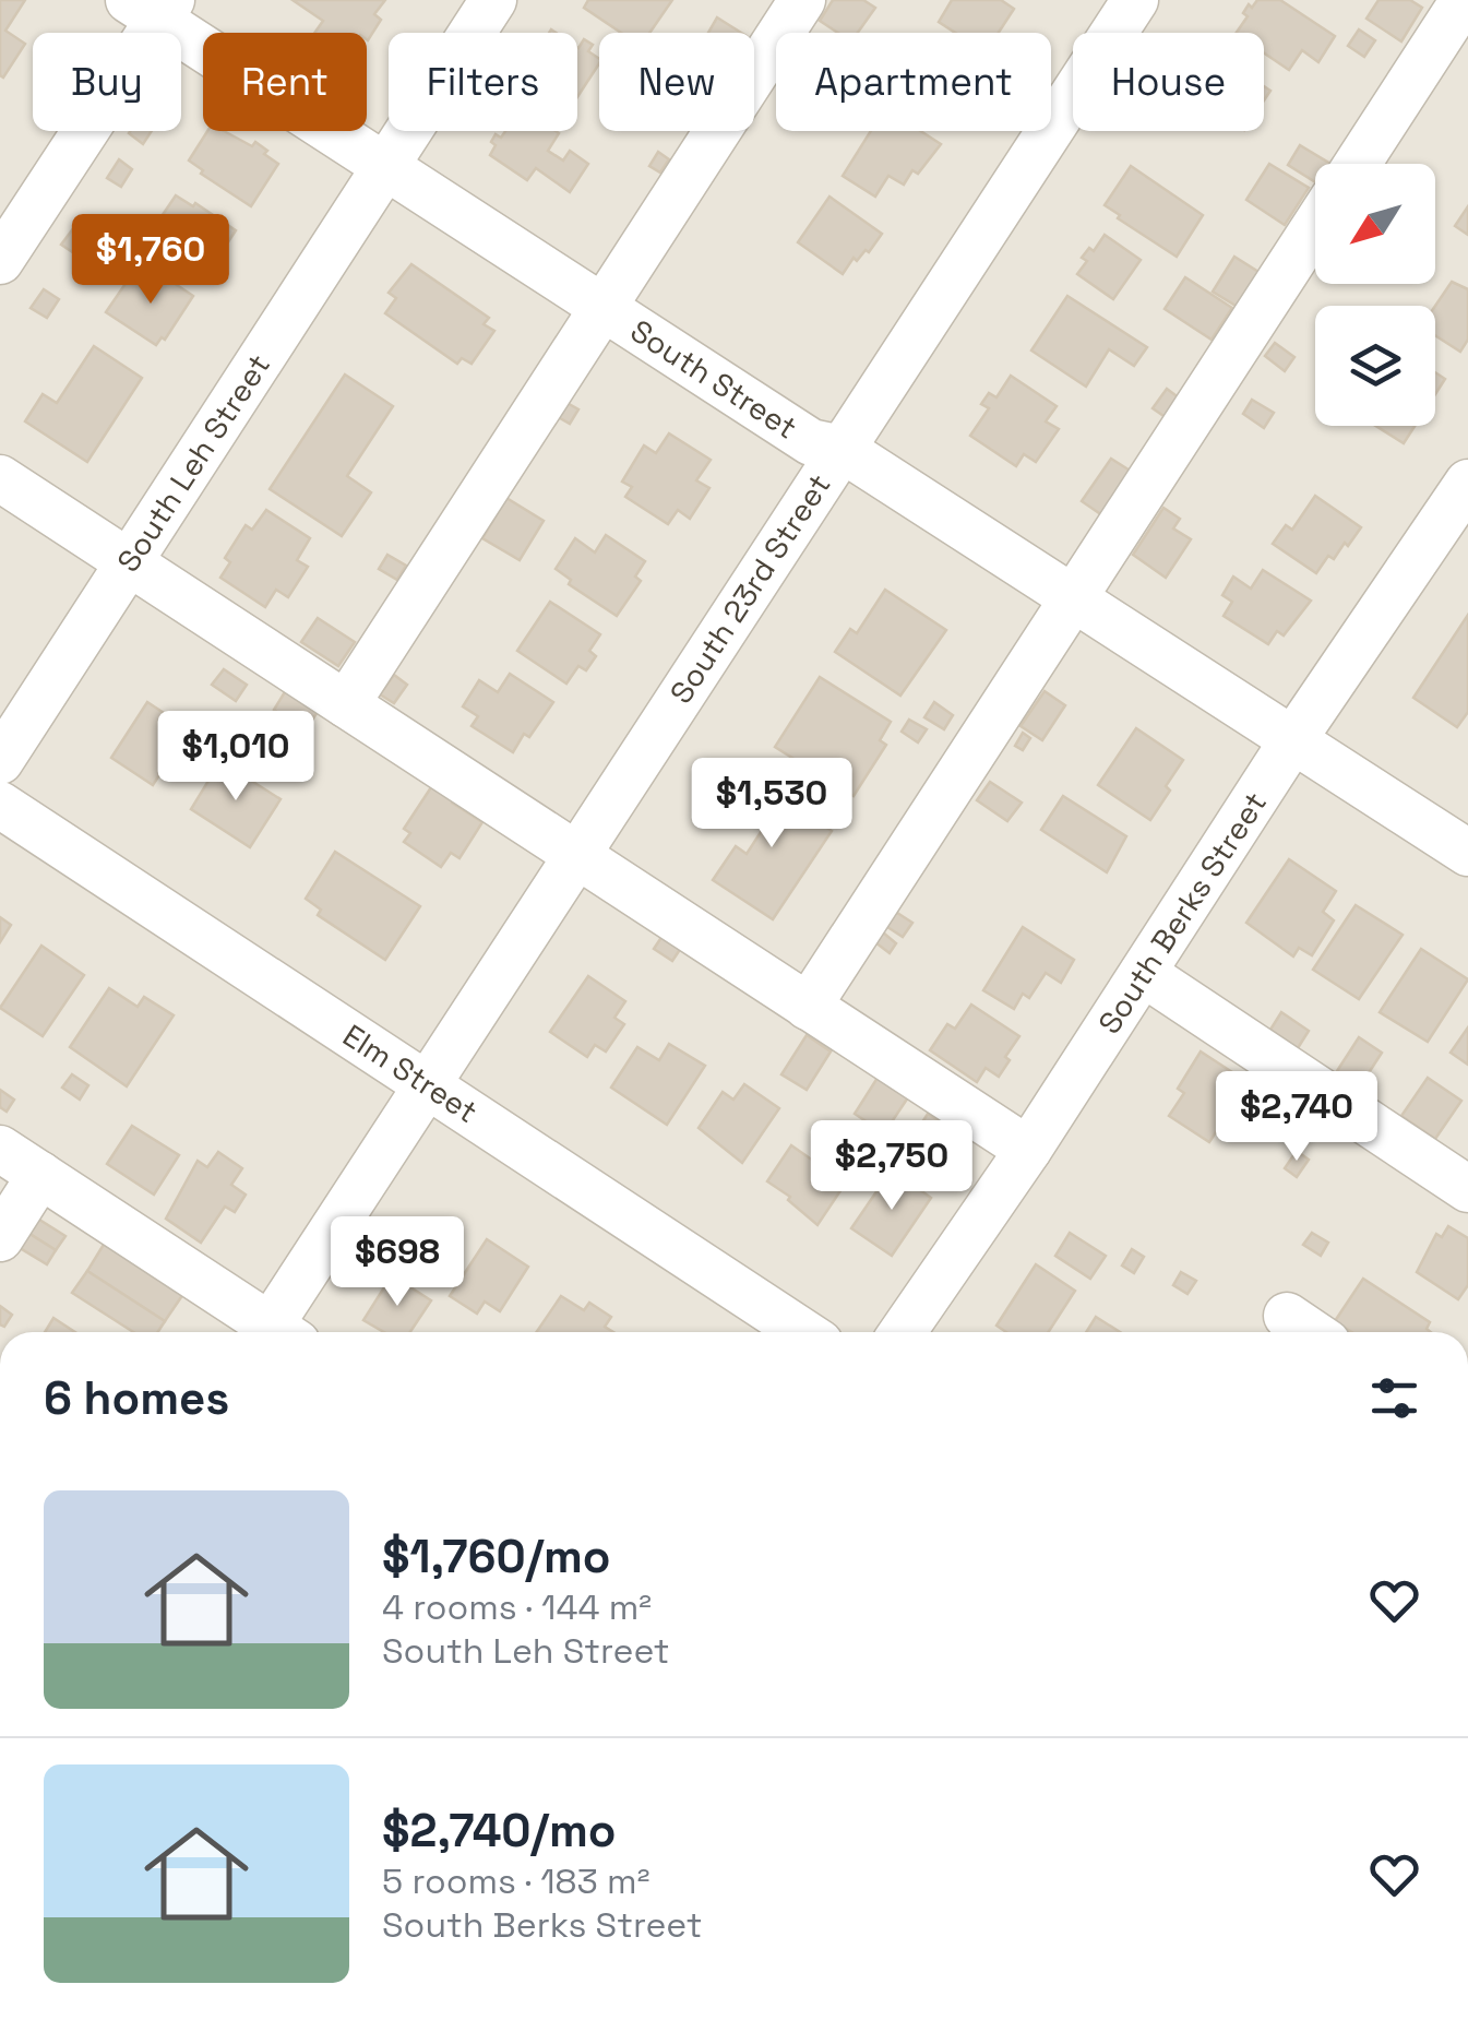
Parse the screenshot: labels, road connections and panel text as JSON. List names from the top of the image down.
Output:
{
  "streets": {
    "street": [
      "South Street",
      "South Leh Street",
      "South 23rd Street",
      "South Berks Street",
      "Elm Street"
    ]
  },
  "crossings": [
    ["South Street", "South Leh Street"],
    ["South Street", "South 23rd Street"],
    ["South Street", "South Berks Street"],
    ["South 23rd Street", "Elm Street"]
  ],
  "north": "bottom left",
  "page": {
    "chip": [
      "Buy",
      "Rent",
      "Filters",
      "New",
      "Apartment",
      "House"
    ],
    "price": [
      "$1,760",
      "$1,010",
      "$1,530",
      "$2,740",
      "$2,750",
      "$698"
    ],
    "heading": "6 homes",
    "list": [
      {
        "name": "$1,760/mo",
        "note": "4 rooms · 144 m² · South Leh Street"
      },
      {
        "name": "$2,740/mo",
        "note": "5 rooms · 183 m² · South Berks Street"
      }
    ]
  }
}
